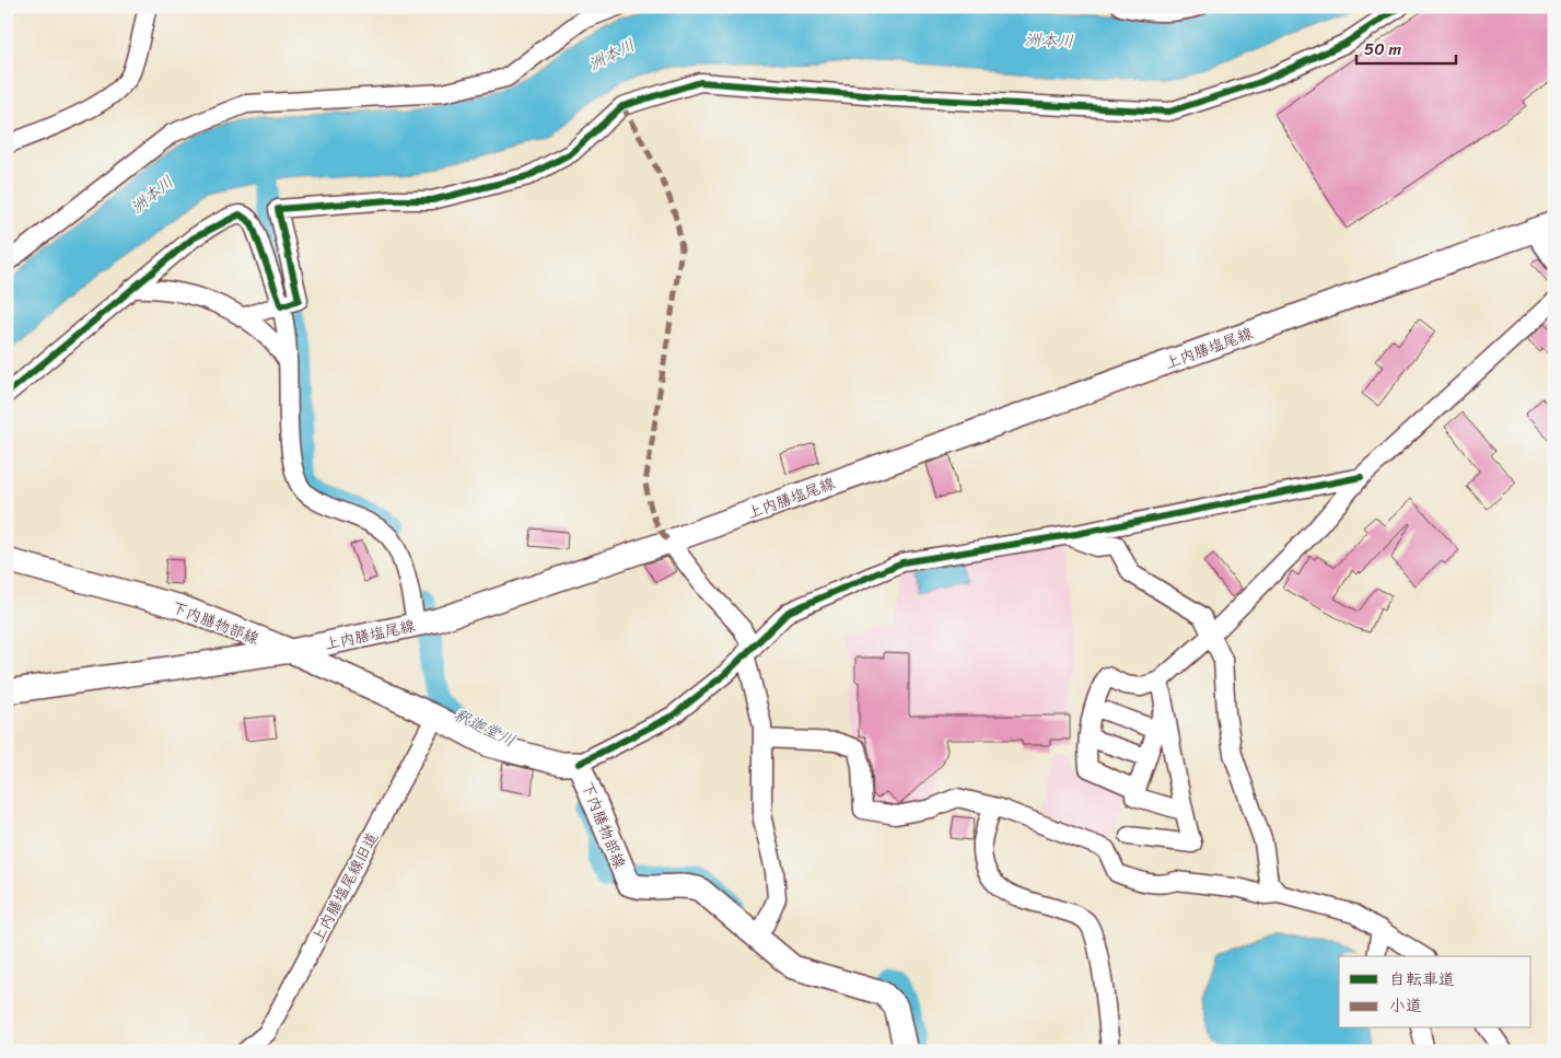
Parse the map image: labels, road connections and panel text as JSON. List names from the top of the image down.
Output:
{
  "streets": {
    "main road": ["上内膳塩尾線", "下内膳物部線"],
    "street": ["上内膳塩尾線旧道"]
  },
  "crossings": [
    ["上内膳塩尾線", "下内膳物部線"],
    ["下内膳物部線", "上内膳塩尾線旧道"]
  ],
  "water": ["洲本川", "釈迦堂川"],
  "legend": ["自転車道", "小道"],
  "scale_bar": "50 m"
}
